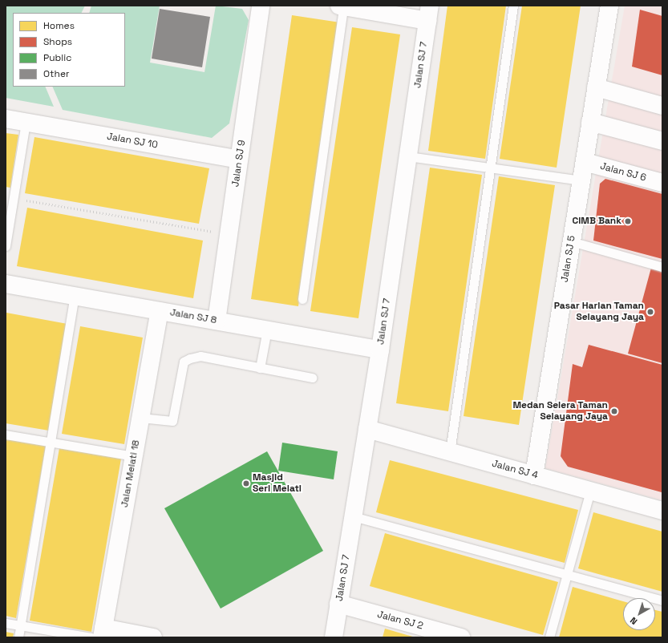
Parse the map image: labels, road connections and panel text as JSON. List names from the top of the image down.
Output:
{
  "streets": {
    "street": [
      "Jalan SJ 7",
      "Jalan SJ 10",
      "Jalan SJ 9",
      "Jalan SJ 6",
      "Jalan SJ 5",
      "Jalan SJ 8",
      "Jalan SJ 4",
      "Jalan Melati 18",
      "Jalan SJ 2"
    ]
  },
  "crossings": [
    ["Jalan SJ 7", "Jalan SJ 8"],
    ["Jalan SJ 7", "Jalan SJ 4"],
    ["Jalan SJ 7", "Jalan SJ 2"],
    ["Jalan SJ 10", "Jalan SJ 9"],
    ["Jalan SJ 9", "Jalan SJ 8"],
    ["Jalan SJ 6", "Jalan SJ 5"],
    ["Jalan SJ 5", "Jalan SJ 4"],
    ["Jalan SJ 8", "Jalan Melati 18"]
  ],
  "places": [
    "CIMB Bank",
    "Pasar Harian Taman Selayang Jaya",
    "Medan Selera Taman Selayang Jaya",
    "Masjid Seri Melati"
  ],
  "legend": [
    "Homes",
    "Shops",
    "Public",
    "Other"
  ],
  "north": "bottom left"
}
